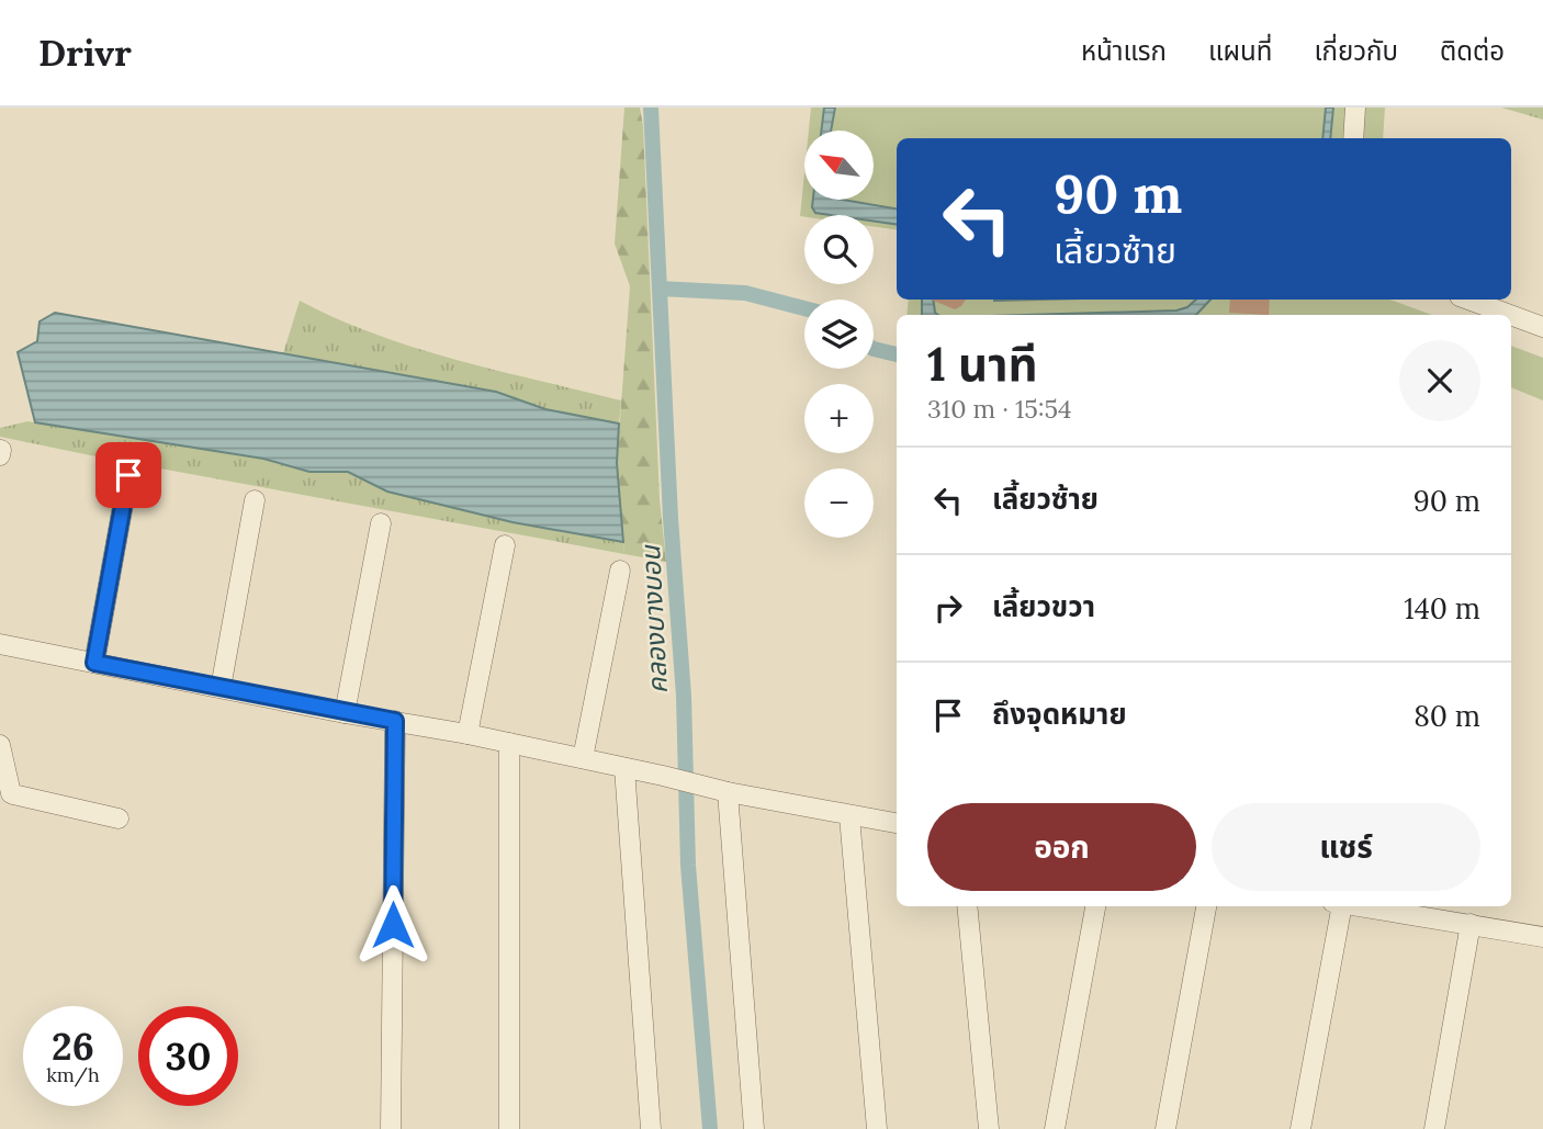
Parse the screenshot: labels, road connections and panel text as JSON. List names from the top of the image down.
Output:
{
  "water": ["คลองบางบอน"],
  "north": "top left",
  "page": {
    "header": "Drivr",
    "nav": [
      "หน้าแรก",
      "แผนที่",
      "เกี่ยวกับ",
      "ติดต่อ"
    ],
    "map_buttons": ["+", "−"],
    "turn": ["90 m", "เลี้ยวซ้าย"],
    "heading": ["1 นาที", "310 m · 15:54"],
    "list": [
      {
        "name": "เลี้ยวซ้าย",
        "value": "90 m"
      },
      {
        "name": "เลี้ยวขวา",
        "value": "140 m"
      },
      {
        "name": "ถึงจุดหมาย",
        "value": "80 m"
      }
    ],
    "buttons": ["ออก", "แชร์"],
    "speed": "26 km/h",
    "limit": "30"
  }
}
